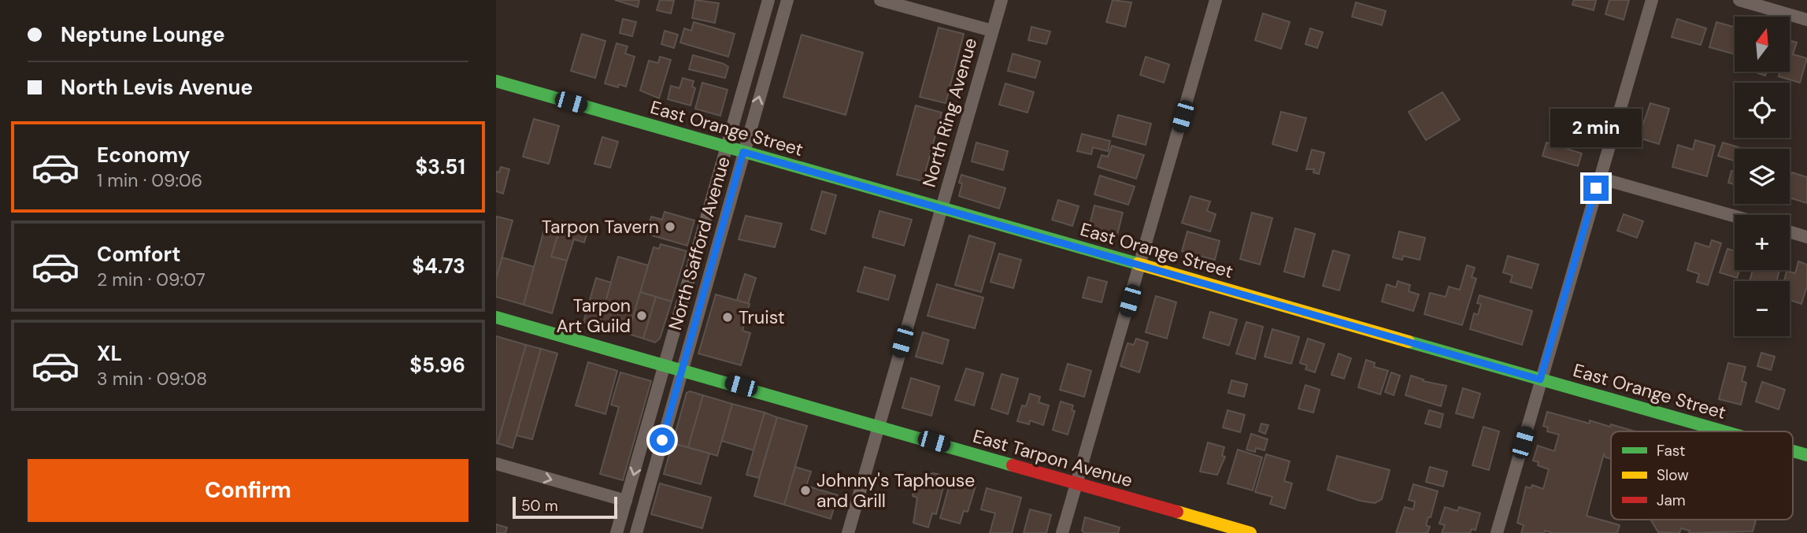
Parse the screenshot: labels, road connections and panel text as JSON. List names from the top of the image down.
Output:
{
  "streets": {
    "street": [
      "North Ring Avenue",
      "East Orange Street",
      "North Safford Avenue",
      "East Tarpon Avenue"
    ]
  },
  "crossings": [
    ["North Ring Avenue", "East Orange Street"],
    ["North Ring Avenue", "East Tarpon Avenue"],
    ["East Orange Street", "North Safford Avenue"],
    ["North Safford Avenue", "East Tarpon Avenue"]
  ],
  "places": [
    "Tarpon Tavern",
    "Tarpon Art Guild",
    "Truist",
    "Johnny's Taphouse and Grill"
  ],
  "legend": ["Fast", "Slow", "Jam"],
  "scale_bar": "50 m",
  "north": "top",
  "page": {
    "banner": ["Neptune Lounge", "North Levis Avenue"],
    "map_buttons": ["+", "−"],
    "bubble": "2 min",
    "list": [
      {
        "name": "Economy",
        "note": "1 min · 09:06",
        "value": "$3.51"
      },
      {
        "name": "Comfort",
        "note": "2 min · 09:07",
        "value": "$4.73"
      },
      {
        "name": "XL",
        "note": "3 min · 09:08",
        "value": "$5.96"
      }
    ],
    "buttons": "Confirm",
    "scale": "50 m"
  }
}
